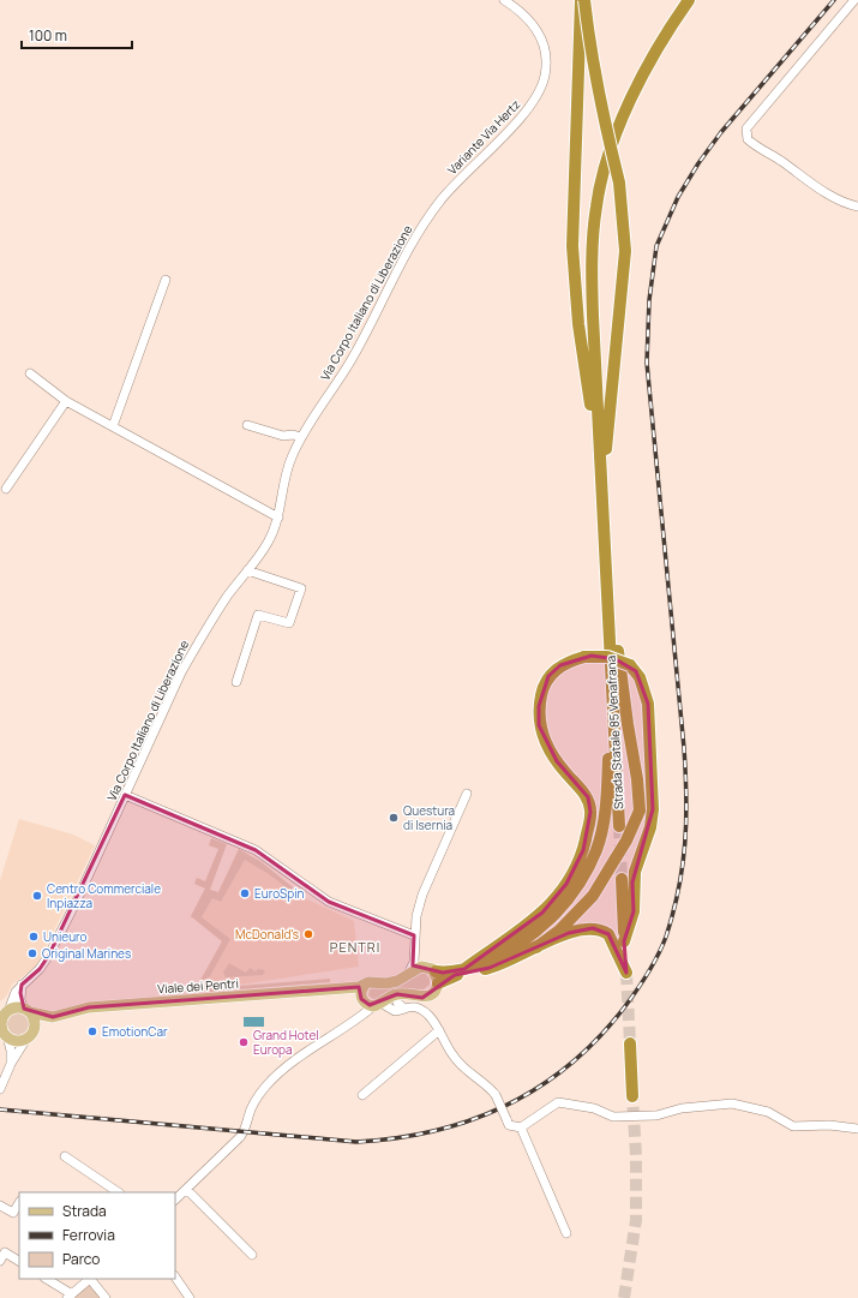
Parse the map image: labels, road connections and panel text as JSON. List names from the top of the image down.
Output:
{
  "streets": {
    "highway": ["Strada Statale 85 Venafrana"],
    "main road": ["Viale dei Pentri"],
    "street": ["Variante Via Hertz", "Via Corpo Italiano di Liberazione"]
  },
  "crossings": [
    ["Variante Via Hertz", "Via Corpo Italiano di Liberazione"],
    ["Via Corpo Italiano di Liberazione", "Viale dei Pentri"]
  ],
  "districts": ["PENTRI"],
  "places": [
    "Questura di Isernia",
    "EuroSpin",
    "Centro Commerciale Inpiazza",
    "McDonald's",
    "Unieuro",
    "Original Marines",
    "EmotionCar",
    "Grand Hotel Europa"
  ],
  "legend": ["Strada", "Ferrovia", "Parco"],
  "scale_bar": "100 m"
}
